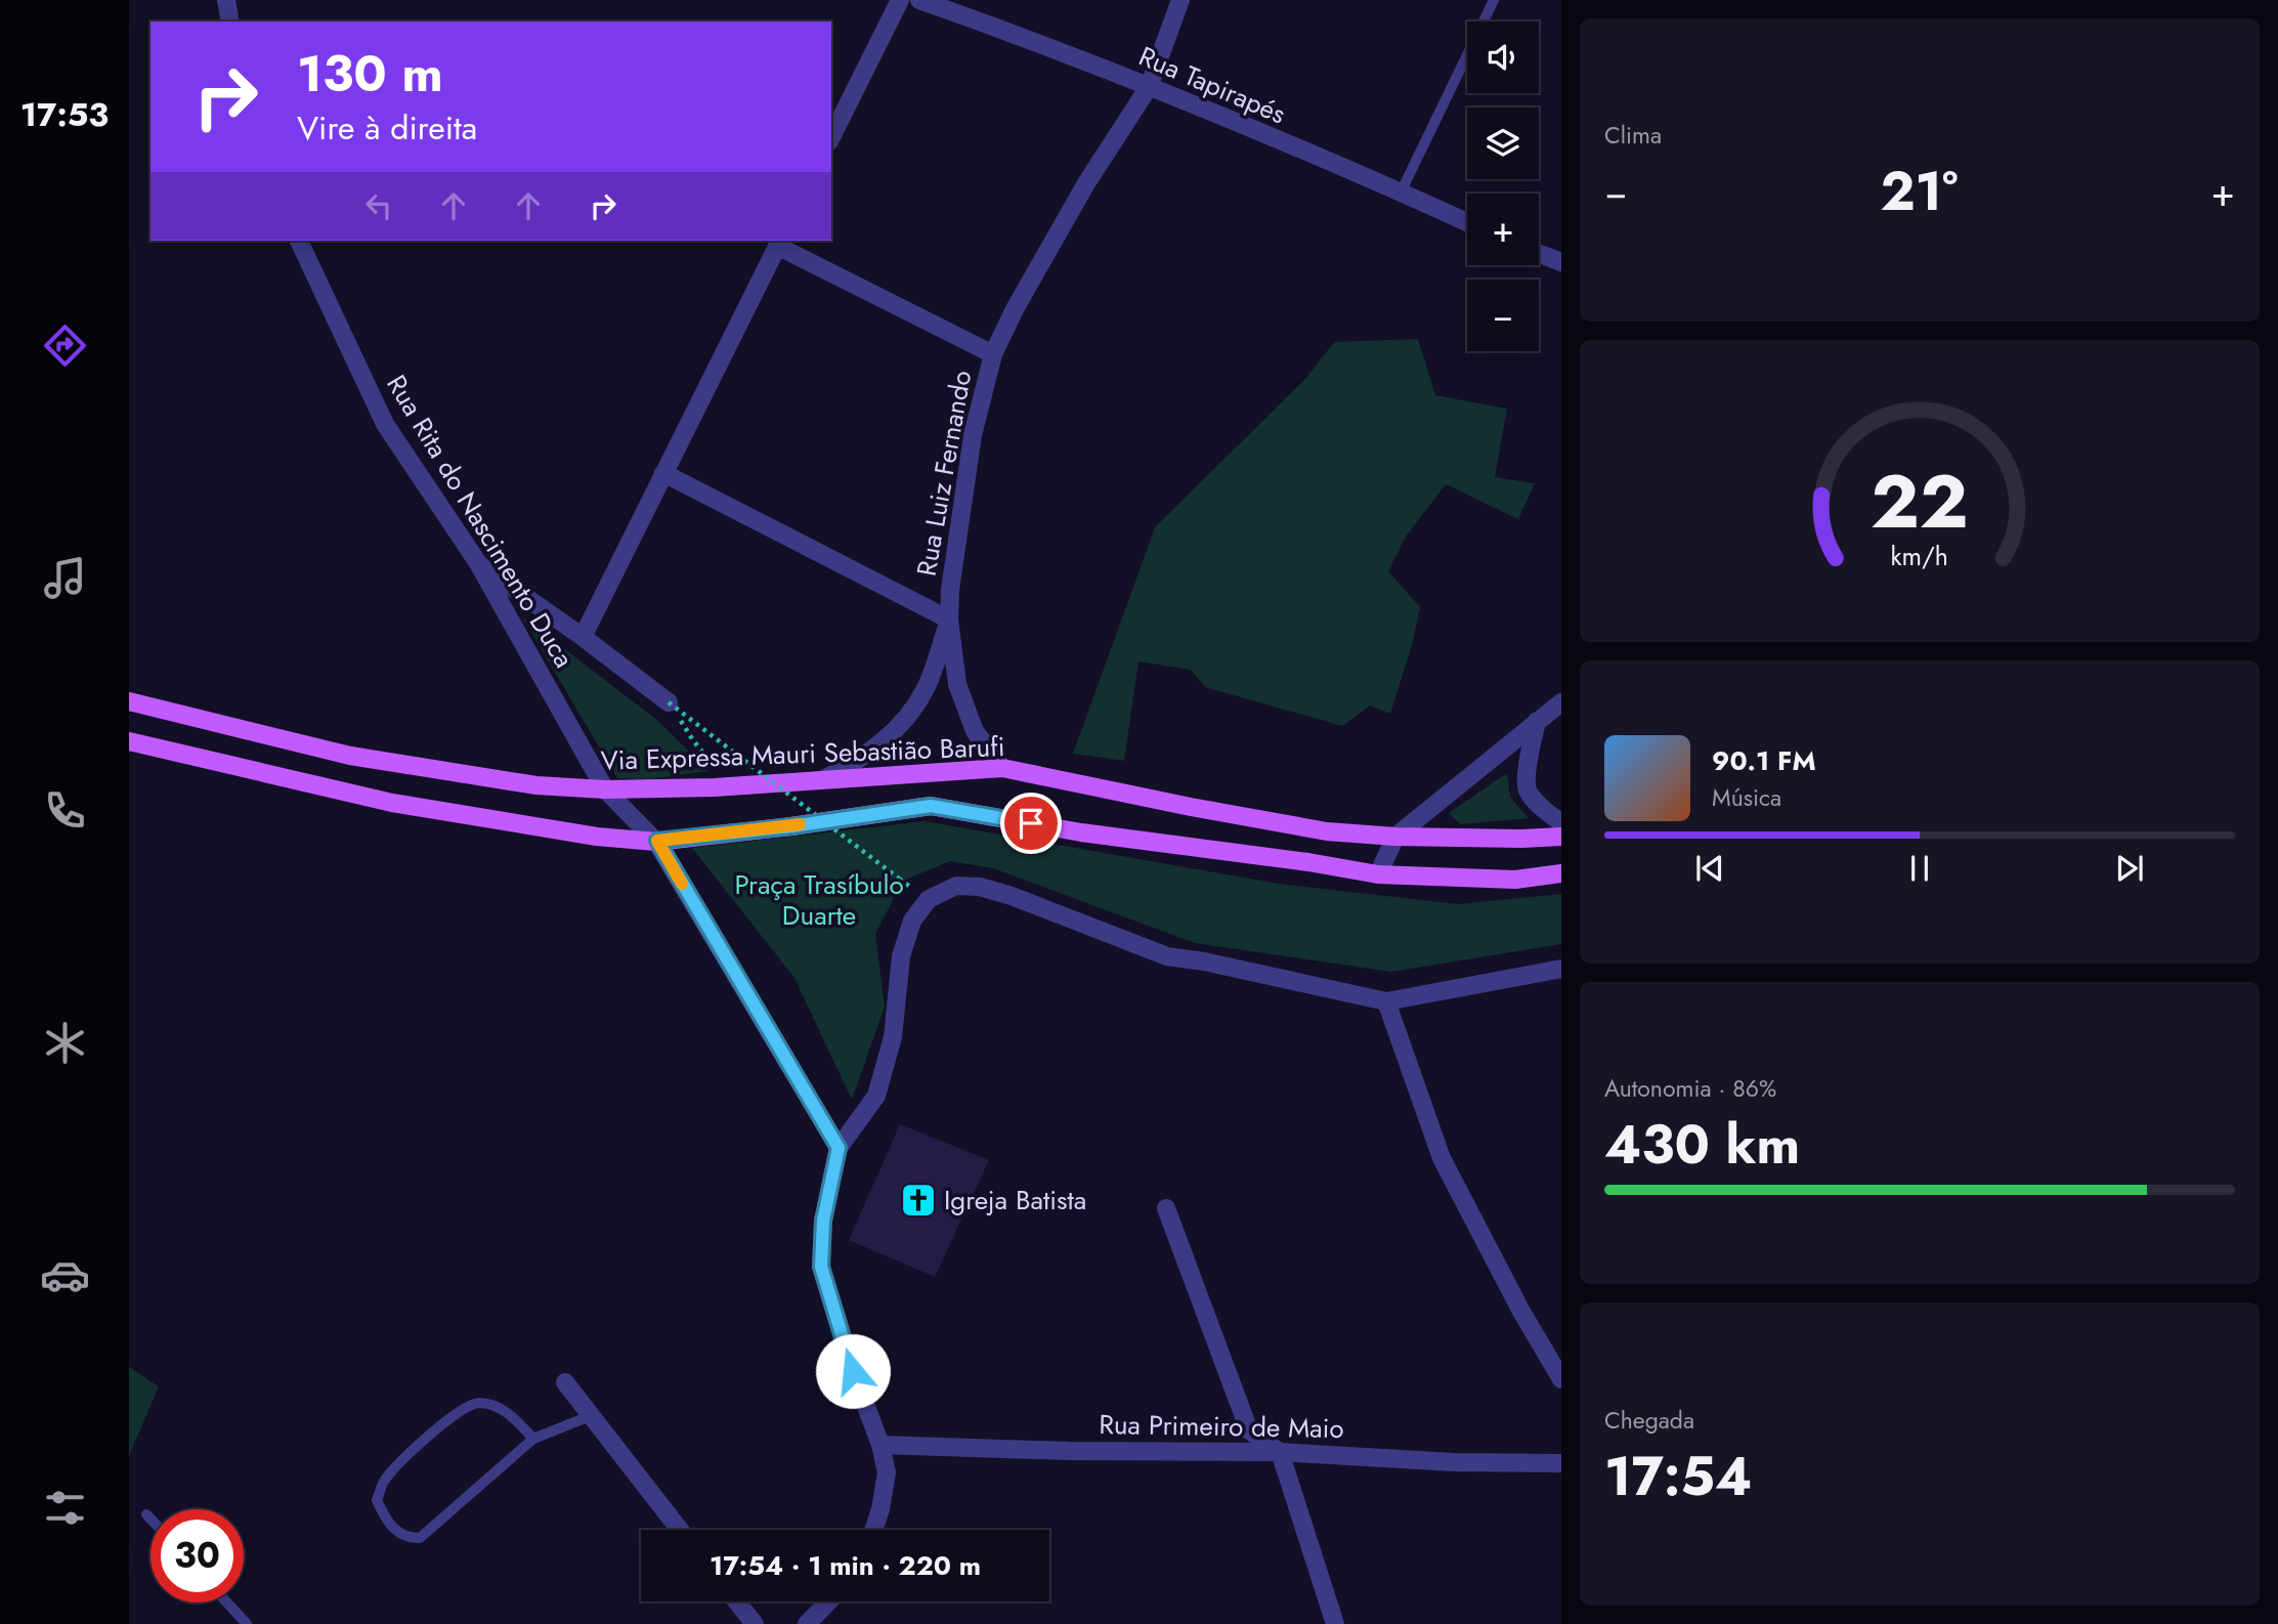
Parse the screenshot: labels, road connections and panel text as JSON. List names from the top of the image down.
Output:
{
  "streets": {
    "main road": ["Via Expressa Mauri Sebastião Barufi"],
    "street": [
      "Rua Tapirapés",
      "Rua Luiz Fernando",
      "Rua Rita do Nascimento Duca",
      "Rua Primeiro de Maio"
    ]
  },
  "crossings": [
    ["Rua Tapirapés", "Rua Luiz Fernando"],
    ["Rua Luiz Fernando", "Via Expressa Mauri Sebastião Barufi"],
    ["Rua Rita do Nascimento Duca", "Via Expressa Mauri Sebastião Barufi"]
  ],
  "parks": ["Praça Trasíbulo Duarte"],
  "places": {
    "church": ["Igreja Batista"]
  },
  "page": {
    "tabs": "17:53",
    "tile": [
      "Clima",
      ["Autonomia · 86%", "430 km"],
      ["Chegada", "17:54"]
    ],
    "map_buttons": ["+", "−"],
    "turn": ["130 m", "Vire à direita"],
    "heat": ["−", "21°", "+"],
    "song": ["90.1 FM", "Música"],
    "limit": "30",
    "trip": "17:54 · 1 min · 220 m",
    "gauge": ["22", "km/h"]
  }
}
